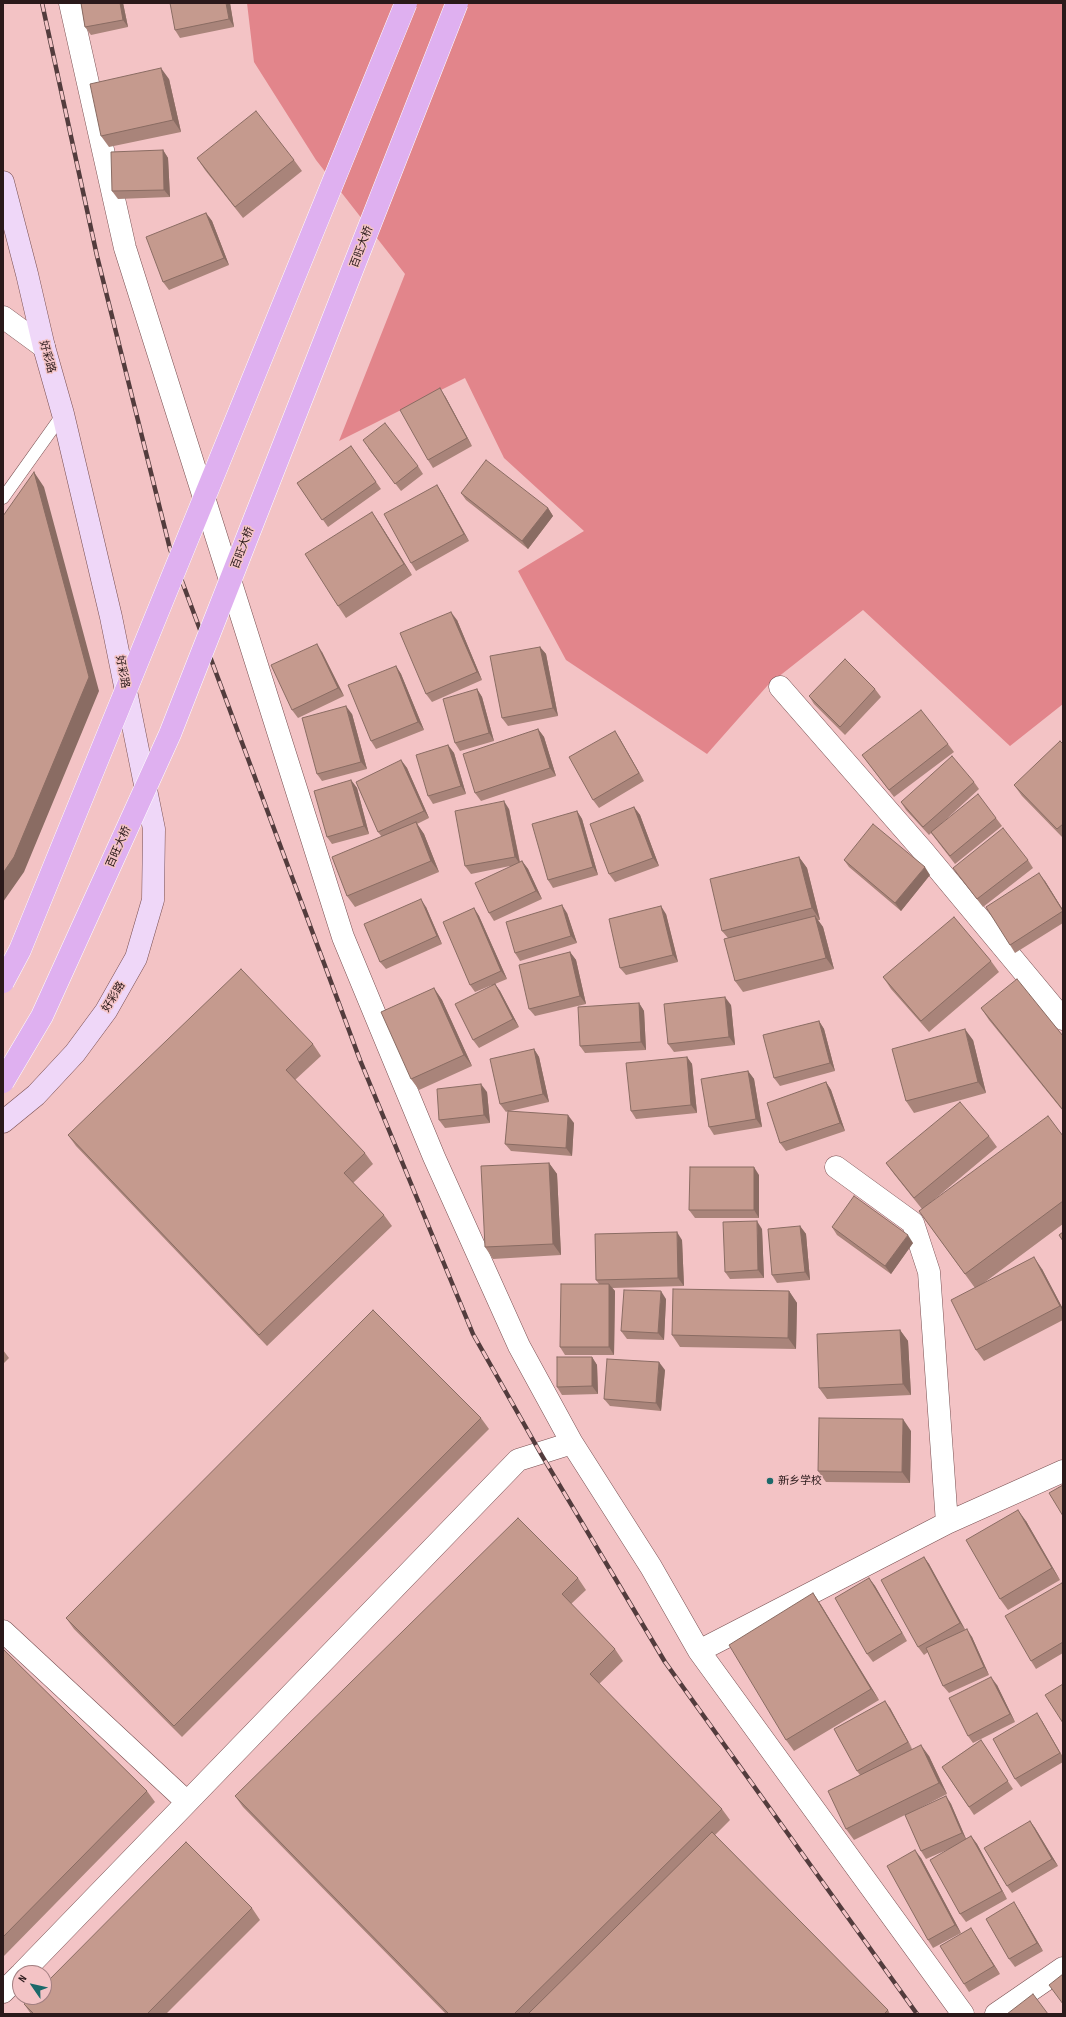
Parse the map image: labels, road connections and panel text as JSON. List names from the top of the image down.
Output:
{
  "streets": {
    "main road": ["百旺大桥"],
    "street": ["好彩路"]
  },
  "places": ["新乡学校"],
  "north": "top left"
}
